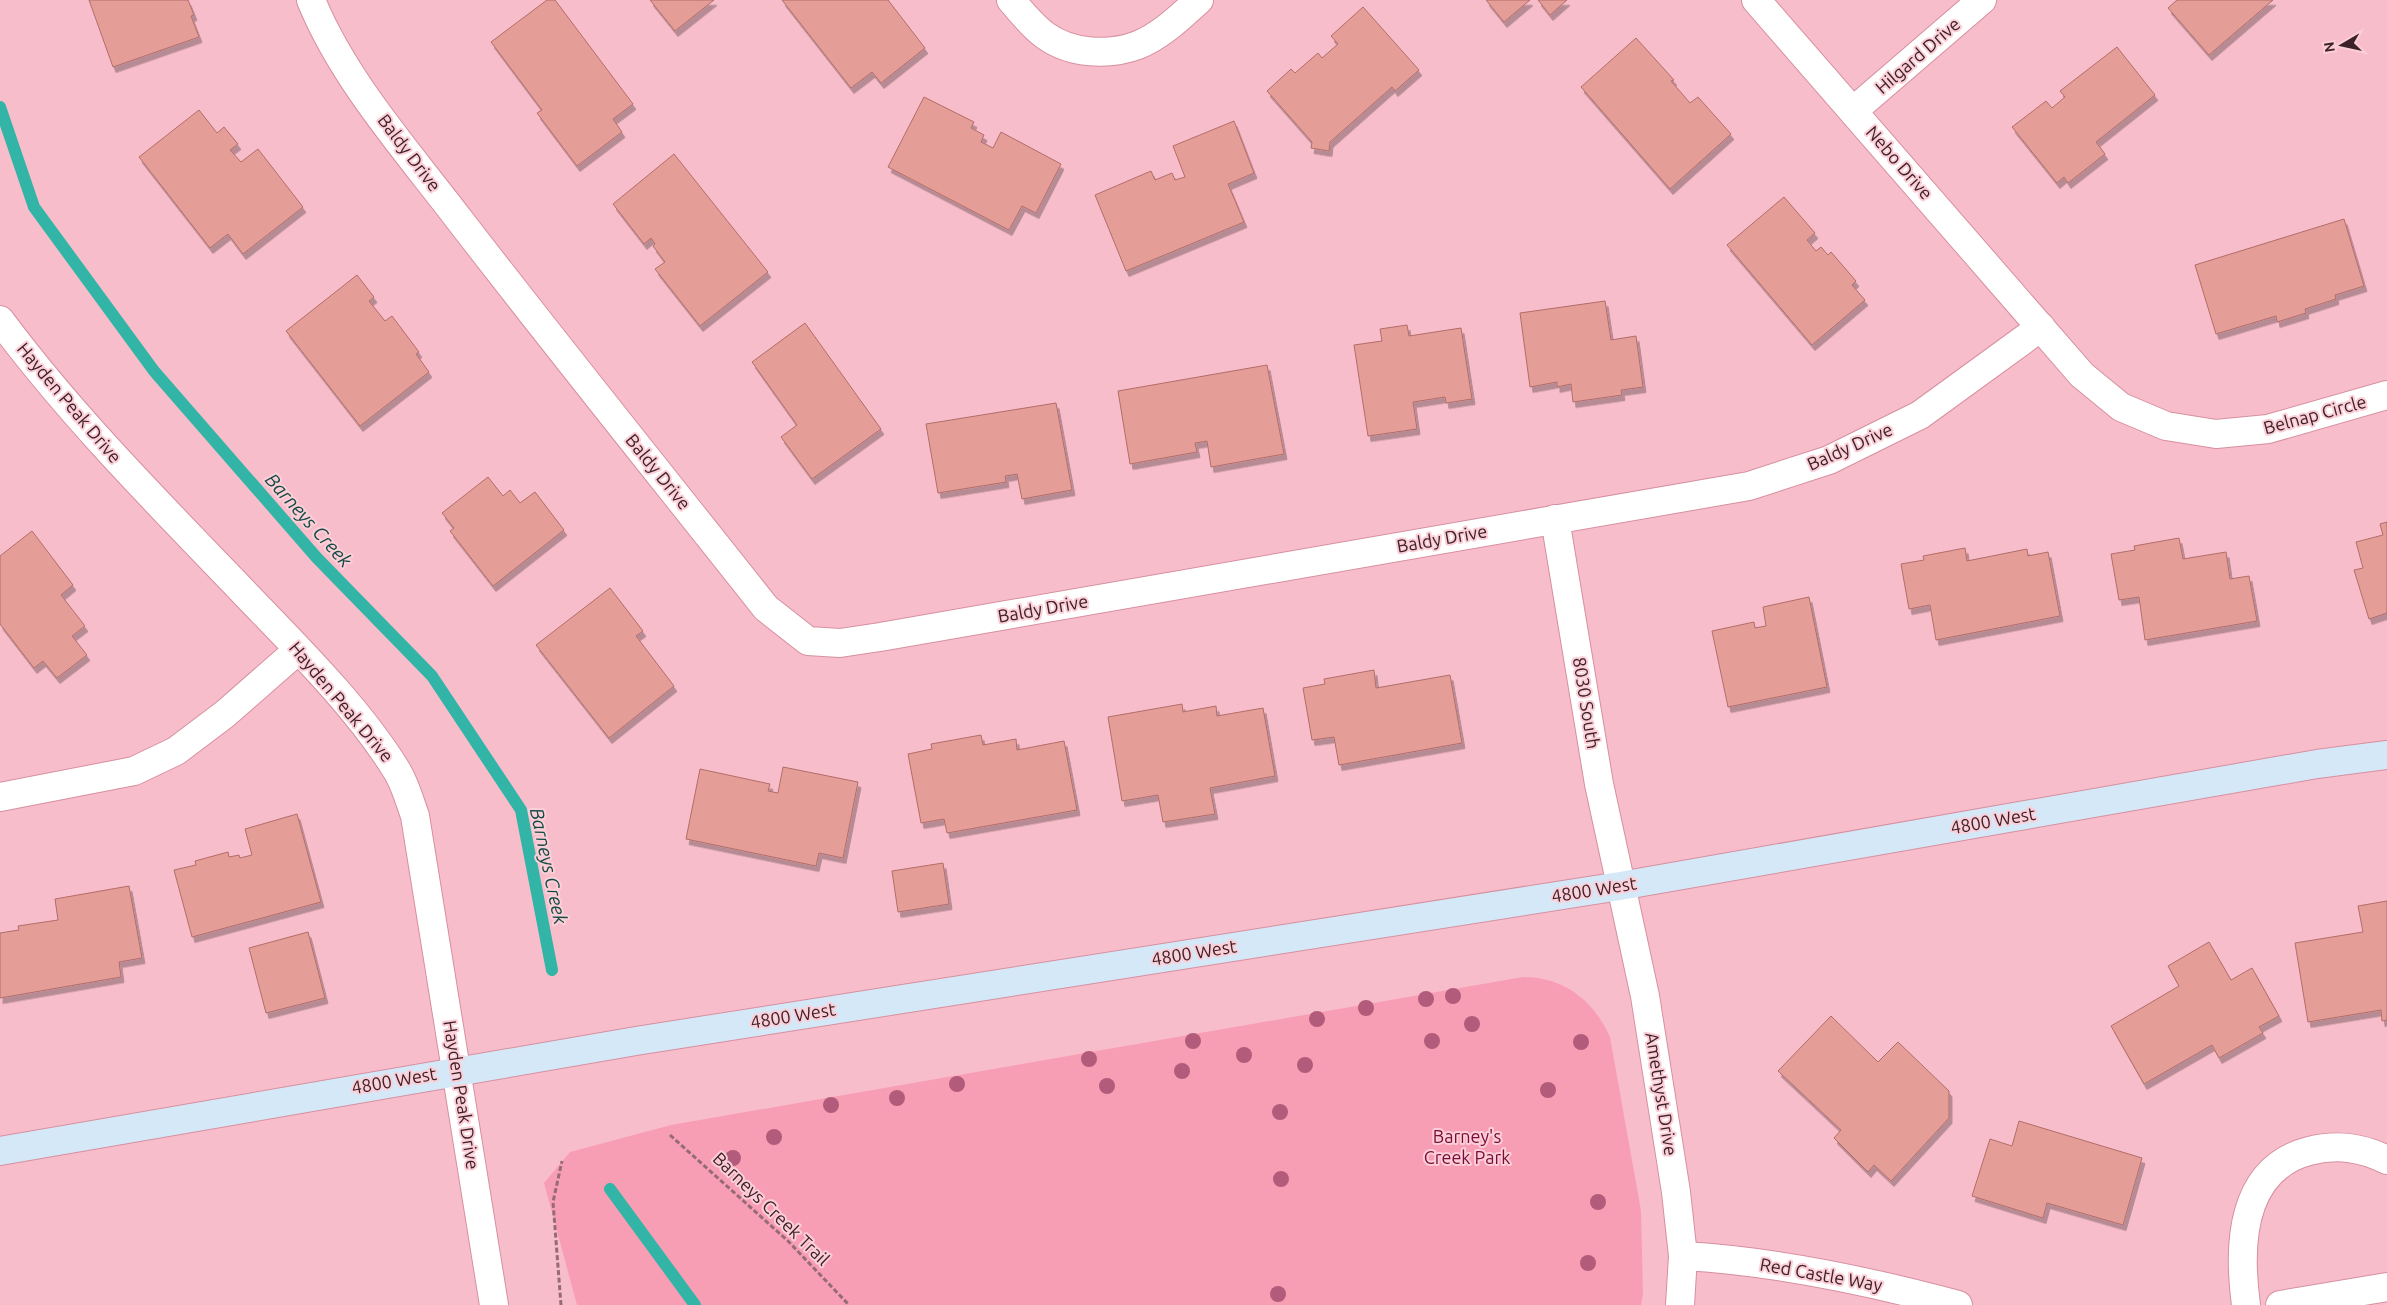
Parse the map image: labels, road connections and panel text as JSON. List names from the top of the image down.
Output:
{
  "streets": {
    "street": [
      "Hilgard Drive",
      "Baldy Drive",
      "Nebo Drive",
      "Hayden Peak Drive",
      "Belnap Circle",
      "8030 South",
      "4800 West",
      "Amethyst Drive",
      "Red Castle Way"
    ],
    "path": ["Barneys Creek Trail"]
  },
  "crossings": [
    ["Hilgard Drive", "Nebo Drive"],
    ["Baldy Drive", "Nebo Drive"],
    ["Baldy Drive", "Belnap Circle"],
    ["Baldy Drive", "8030 South"],
    ["Nebo Drive", "Belnap Circle"],
    ["Hayden Peak Drive", "4800 West"],
    ["8030 South", "4800 West"],
    ["8030 South", "Amethyst Drive"],
    ["4800 West", "Amethyst Drive"],
    ["Amethyst Drive", "Red Castle Way"]
  ],
  "water": ["Barneys Creek"],
  "parks": ["Barney's Creek Park"],
  "north": "left"
}
